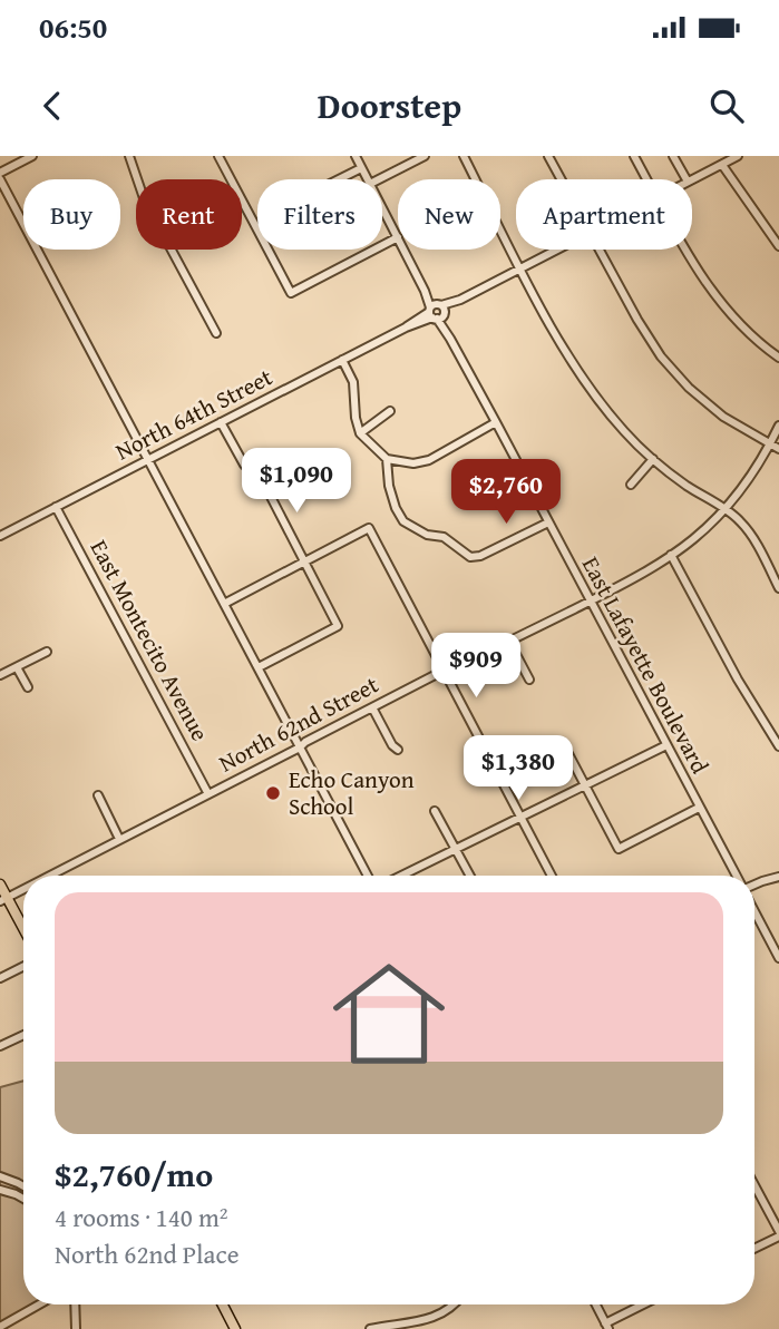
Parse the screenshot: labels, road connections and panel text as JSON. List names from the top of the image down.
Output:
{
  "streets": {
    "street": [
      "North 64th Street",
      "East Montecito Avenue",
      "East Lafayette Boulevard",
      "North 62nd Street"
    ]
  },
  "crossings": [
    ["North 64th Street", "East Montecito Avenue"],
    ["North 64th Street", "East Lafayette Boulevard"],
    ["East Montecito Avenue", "North 62nd Street"],
    ["East Lafayette Boulevard", "North 62nd Street"]
  ],
  "places": ["Echo Canyon School"],
  "page": {
    "status": "06:50",
    "header": "Doorstep",
    "chip": [
      "Buy",
      "Rent",
      "Filters",
      "New",
      "Apartment"
    ],
    "price": [
      "$1,090",
      "$2,760",
      "$909",
      "$1,380"
    ],
    "list": [
      {
        "name": "$2,760/mo",
        "note": "4 rooms · 140 m² · North 62nd Place"
      }
    ]
  }
}
